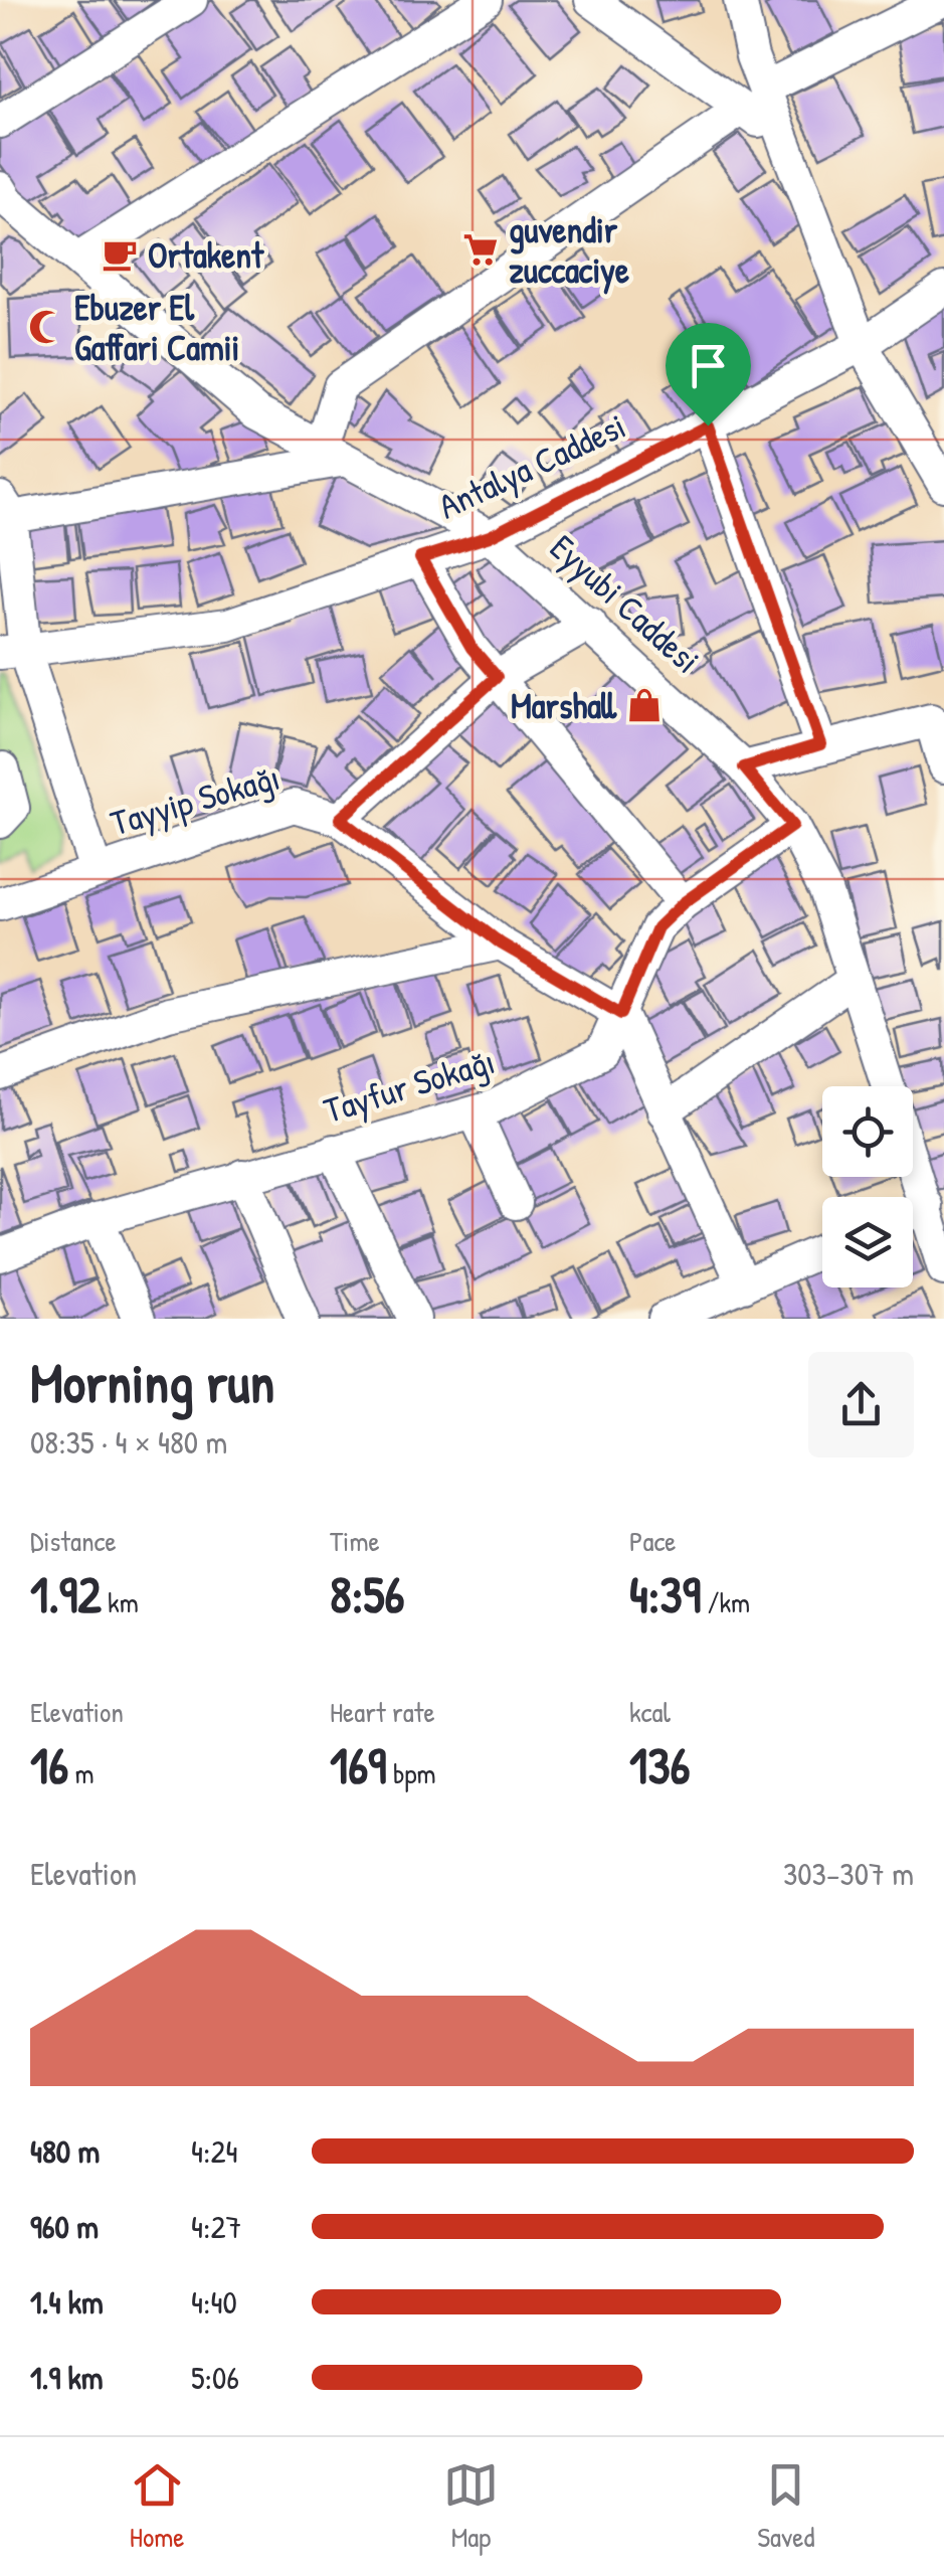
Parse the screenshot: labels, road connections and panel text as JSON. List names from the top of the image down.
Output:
{
  "streets": {
    "street": [
      "Antalya Caddesi",
      "Eyyubi Caddesi",
      "Tayyip Sokağı",
      "Tayfur Sokağı"
    ]
  },
  "crossings": [
    ["Antalya Caddesi", "Eyyubi Caddesi"],
    ["Eyyubi Caddesi", "Tayfur Sokağı"]
  ],
  "places": {
    "supermarket": ["guvendir zuccaciye"],
    "cafe": ["Ortakent"],
    "mosque": ["Ebuzer El Gaffari Camii"],
    "shop": ["Marshall"]
  },
  "page": {
    "heading": ["Morning run", "08:35 · 4 × 480 m"],
    "stats": [
      ["Distance", "1.92 km"],
      ["Time", "8:56"],
      ["Pace", "4:39 /km"],
      ["Elevation", "16 m"],
      ["Heart rate", "169 bpm"],
      ["kcal", "136"]
    ],
    "chart": ["Elevation", "303–307 m"],
    "list": [
      {
        "name": "480 m",
        "note": "4:24"
      },
      {
        "name": "960 m",
        "note": "4:27"
      },
      {
        "name": "1.4 km",
        "note": "4:40"
      },
      {
        "name": "1.9 km",
        "note": "5:06"
      }
    ],
    "tabs": ["Home", "Map", "Saved"]
  }
}
